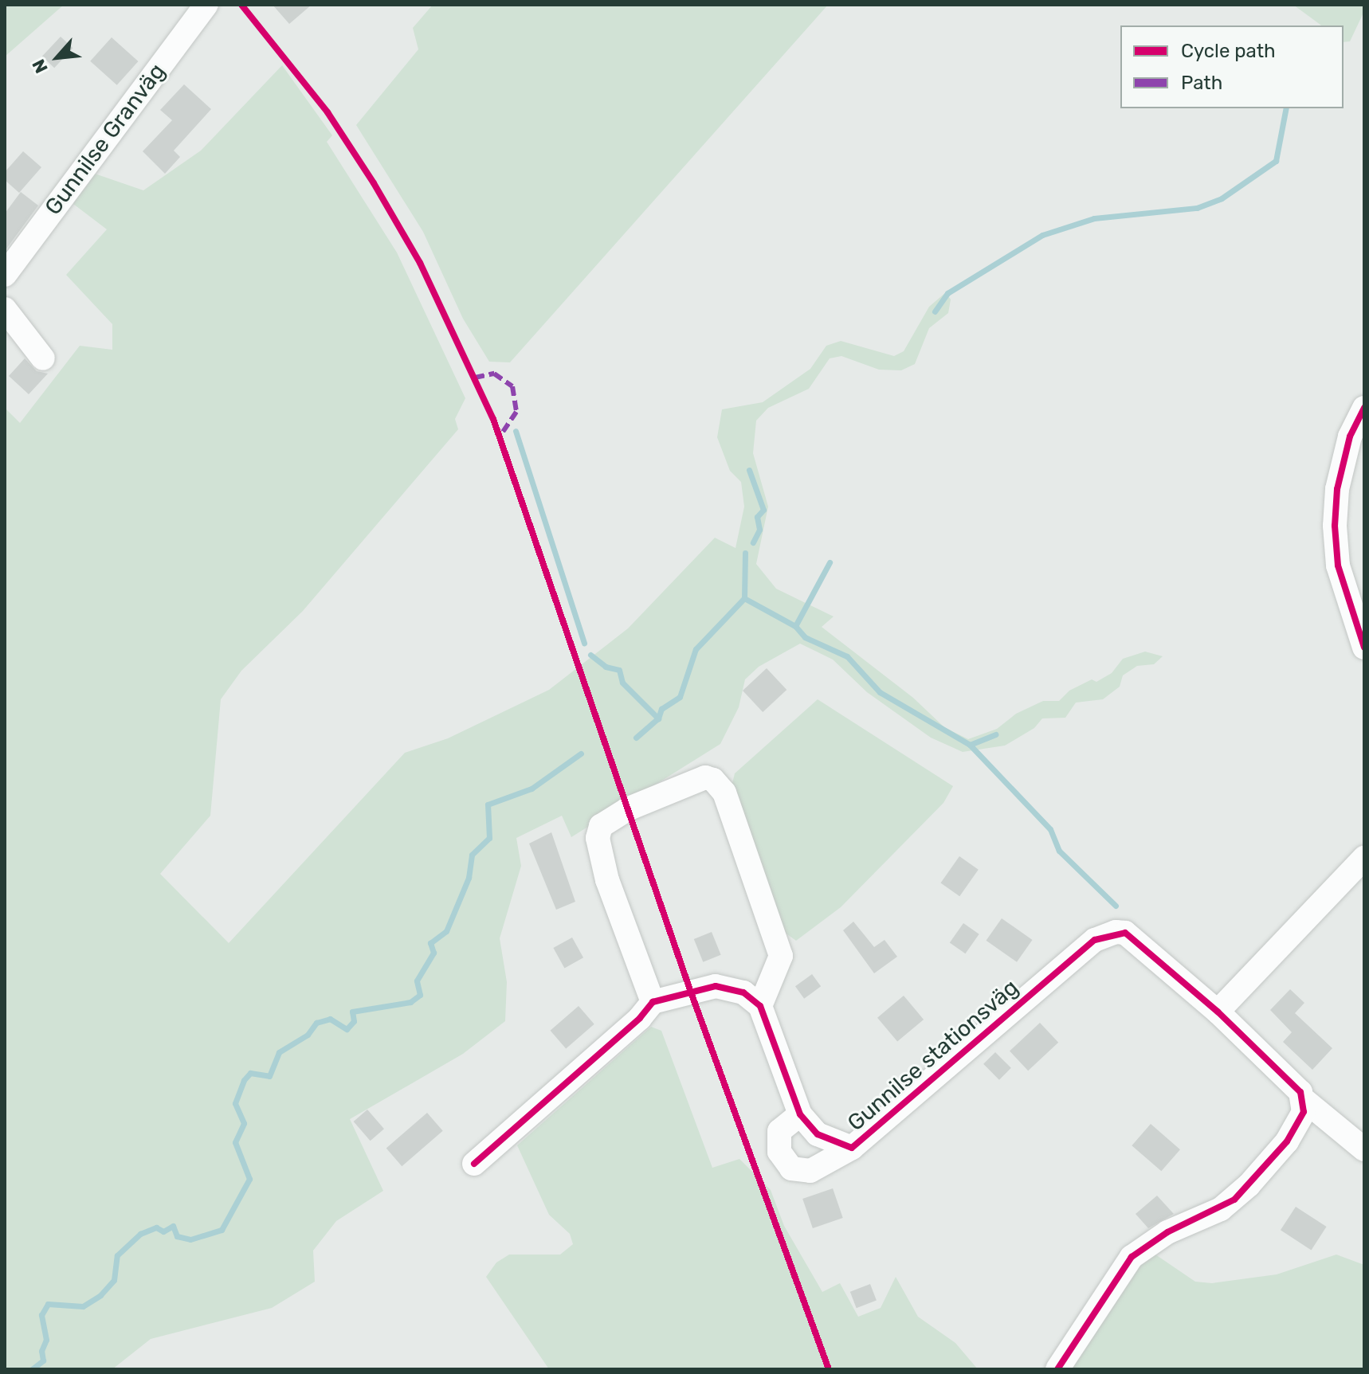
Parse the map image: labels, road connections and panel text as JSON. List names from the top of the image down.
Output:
{
  "streets": {
    "street": ["Gunnilse Granväg", "Gunnilse stationsväg"]
  },
  "legend": ["Cycle path", "Path"],
  "north": "bottom left"
}
